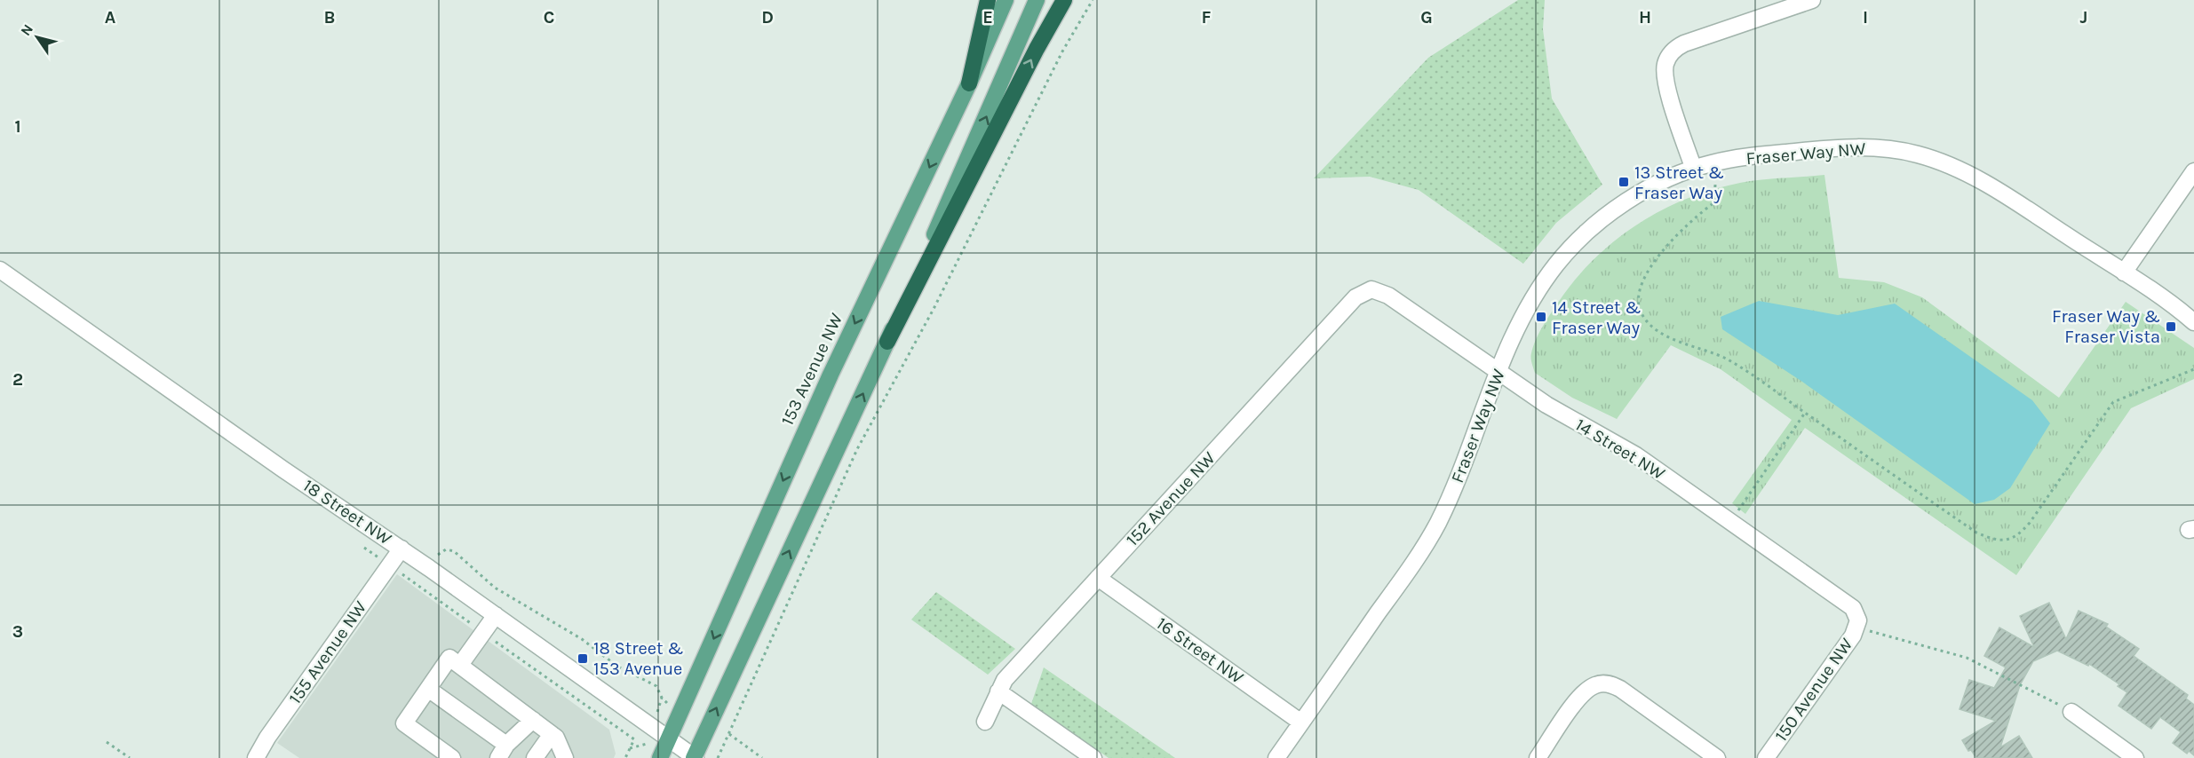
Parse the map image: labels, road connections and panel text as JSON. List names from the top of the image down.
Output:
{
  "streets": {
    "main road": ["153 Avenue NW"],
    "street": [
      "Fraser Way NW",
      "14 Street NW",
      "152 Avenue NW",
      "18 Street NW",
      "16 Street NW",
      "155 Avenue NW",
      "150 Avenue NW"
    ]
  },
  "crossings": [
    ["Fraser Way NW", "14 Street NW"],
    ["Fraser Way NW", "16 Street NW"],
    ["153 Avenue NW", "18 Street NW"],
    ["14 Street NW", "152 Avenue NW"],
    ["14 Street NW", "150 Avenue NW"],
    ["152 Avenue NW", "16 Street NW"],
    ["18 Street NW", "155 Avenue NW"]
  ],
  "places": {
    "transit": [
      "13 Street & Fraser Way",
      "14 Street & Fraser Way",
      "Fraser Way & Fraser Vista",
      "18 Street & 153 Avenue"
    ]
  },
  "north": "top left",
  "grid": {
    "columns": [
      "A",
      "B",
      "C",
      "D",
      "E",
      "F",
      "G",
      "H",
      "I",
      "J"
    ],
    "rows": ["1", "2", "3"]
  }
}
